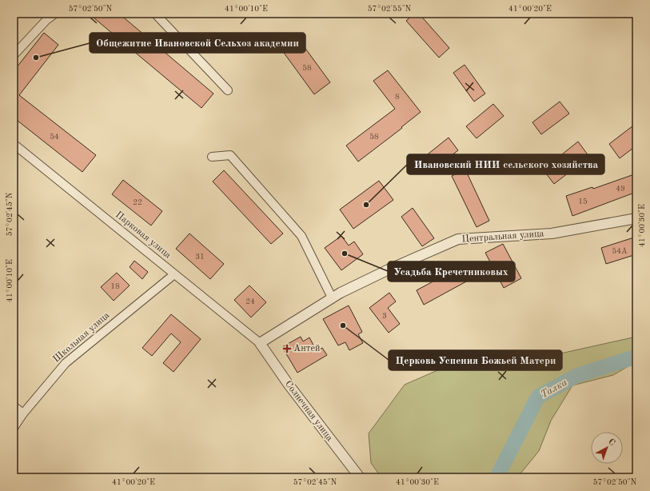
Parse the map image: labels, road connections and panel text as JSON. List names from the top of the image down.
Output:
{
  "streets": {
    "street": [
      "Парковая улица",
      "Центральная улица",
      "Школьная улица",
      "Солнечная улица"
    ]
  },
  "crossings": [
    ["Парковая улица", "Центральная улица"],
    ["Парковая улица", "Школьная улица"],
    ["Парковая улица", "Солнечная улица"],
    ["Центральная улица", "Солнечная улица"]
  ],
  "water": ["Талка"],
  "places": {
    "other": [
      "Общежитие Ивановской Сельхоз академии",
      "Ивановский НИИ сельского хозяйства",
      "Усадьба Кречетниковых",
      "Церковь Успения Божьей Матери"
    ],
    "health": ["Антей"]
  },
  "house_numbers": [
    "58",
    "8",
    "54",
    "58",
    "49",
    "15",
    "22",
    "54А",
    "31",
    "18",
    "24",
    "3"
  ],
  "north": "top right",
  "coordinates": [
    "57°02'50\"N",
    "41°00'10\"E",
    "57°02'55\"N",
    "41°00'20\"E",
    "57°02'45\"N",
    "41°00'30\"E"
  ]
}
